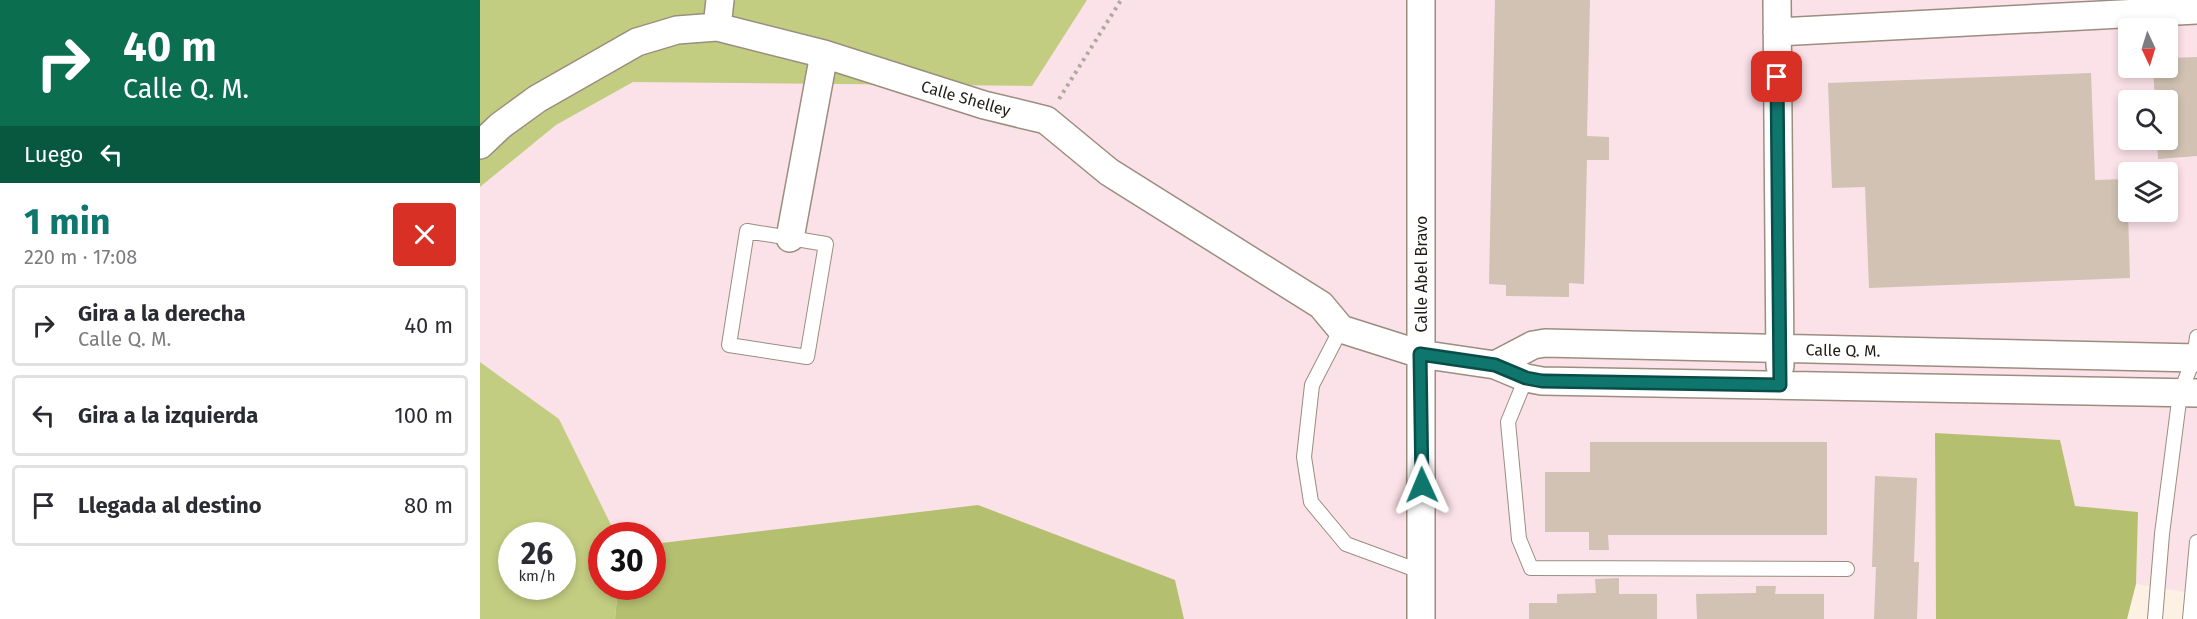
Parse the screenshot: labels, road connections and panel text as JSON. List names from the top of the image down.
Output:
{
  "streets": {
    "street": ["Calle Shelley", "Calle Abel Bravo", "Calle Q. M."]
  },
  "north": "bottom",
  "page": {
    "turn": ["40 m", "Calle Q. M."],
    "then": "Luego",
    "heading": ["1 min", "220 m · 17:08"],
    "list": [
      {
        "name": "Gira a la derecha",
        "note": "Calle Q. M.",
        "value": "40 m"
      },
      {
        "name": "Gira a la izquierda",
        "value": "100 m"
      },
      {
        "name": "Llegada al destino",
        "value": "80 m"
      }
    ],
    "speed": "26 km/h",
    "limit": "30"
  }
}
